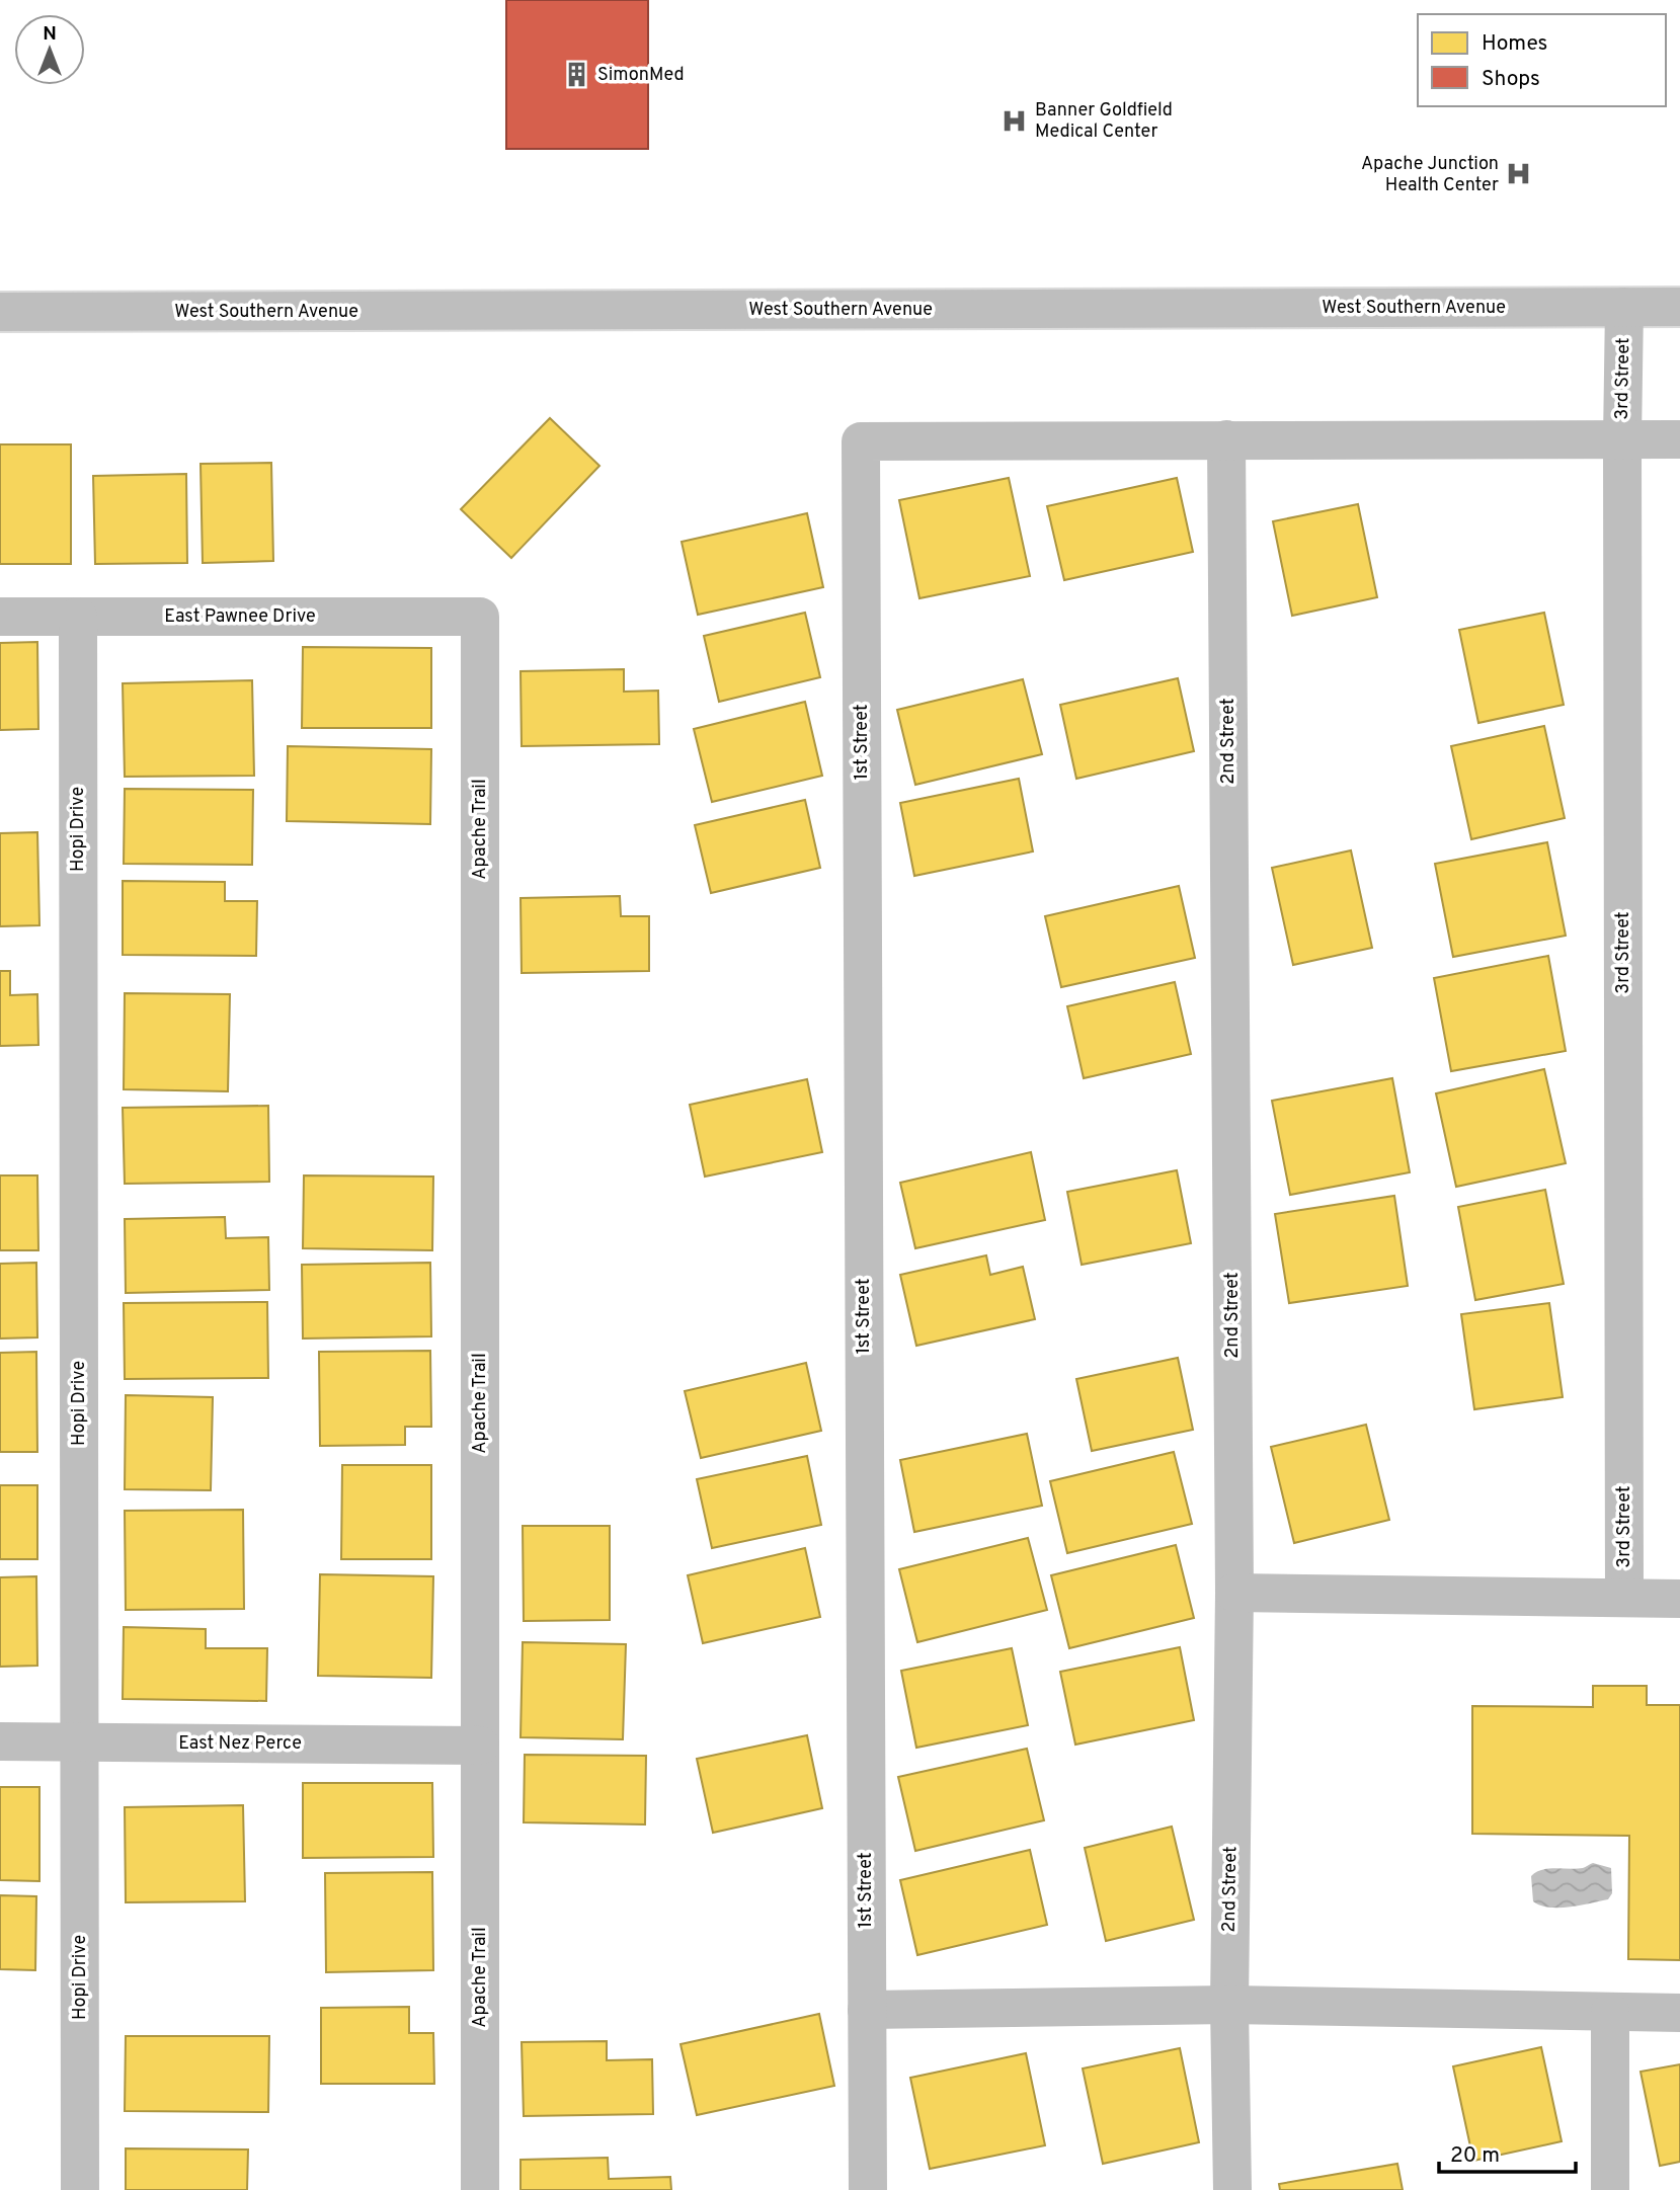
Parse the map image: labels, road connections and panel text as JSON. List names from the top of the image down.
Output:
{
  "streets": {
    "main road": [
      "West Southern Avenue",
      "3rd Street",
      "East Pawnee Drive",
      "2nd Street",
      "1st Street",
      "Hopi Drive",
      "Apache Trail",
      "East Nez Perce"
    ]
  },
  "crossings": [
    ["West Southern Avenue", "3rd Street"],
    ["East Pawnee Drive", "Hopi Drive"],
    ["East Pawnee Drive", "Apache Trail"],
    ["2nd Street", "1st Street"],
    ["Hopi Drive", "East Nez Perce"],
    ["Apache Trail", "East Nez Perce"]
  ],
  "places": {
    "building": ["SimonMed"],
    "hospital": ["Banner Goldfield Medical Center", "Apache Junction Health Center"]
  },
  "legend": ["Homes", "Shops"],
  "scale_bar": "20 m",
  "north": "top"
}
